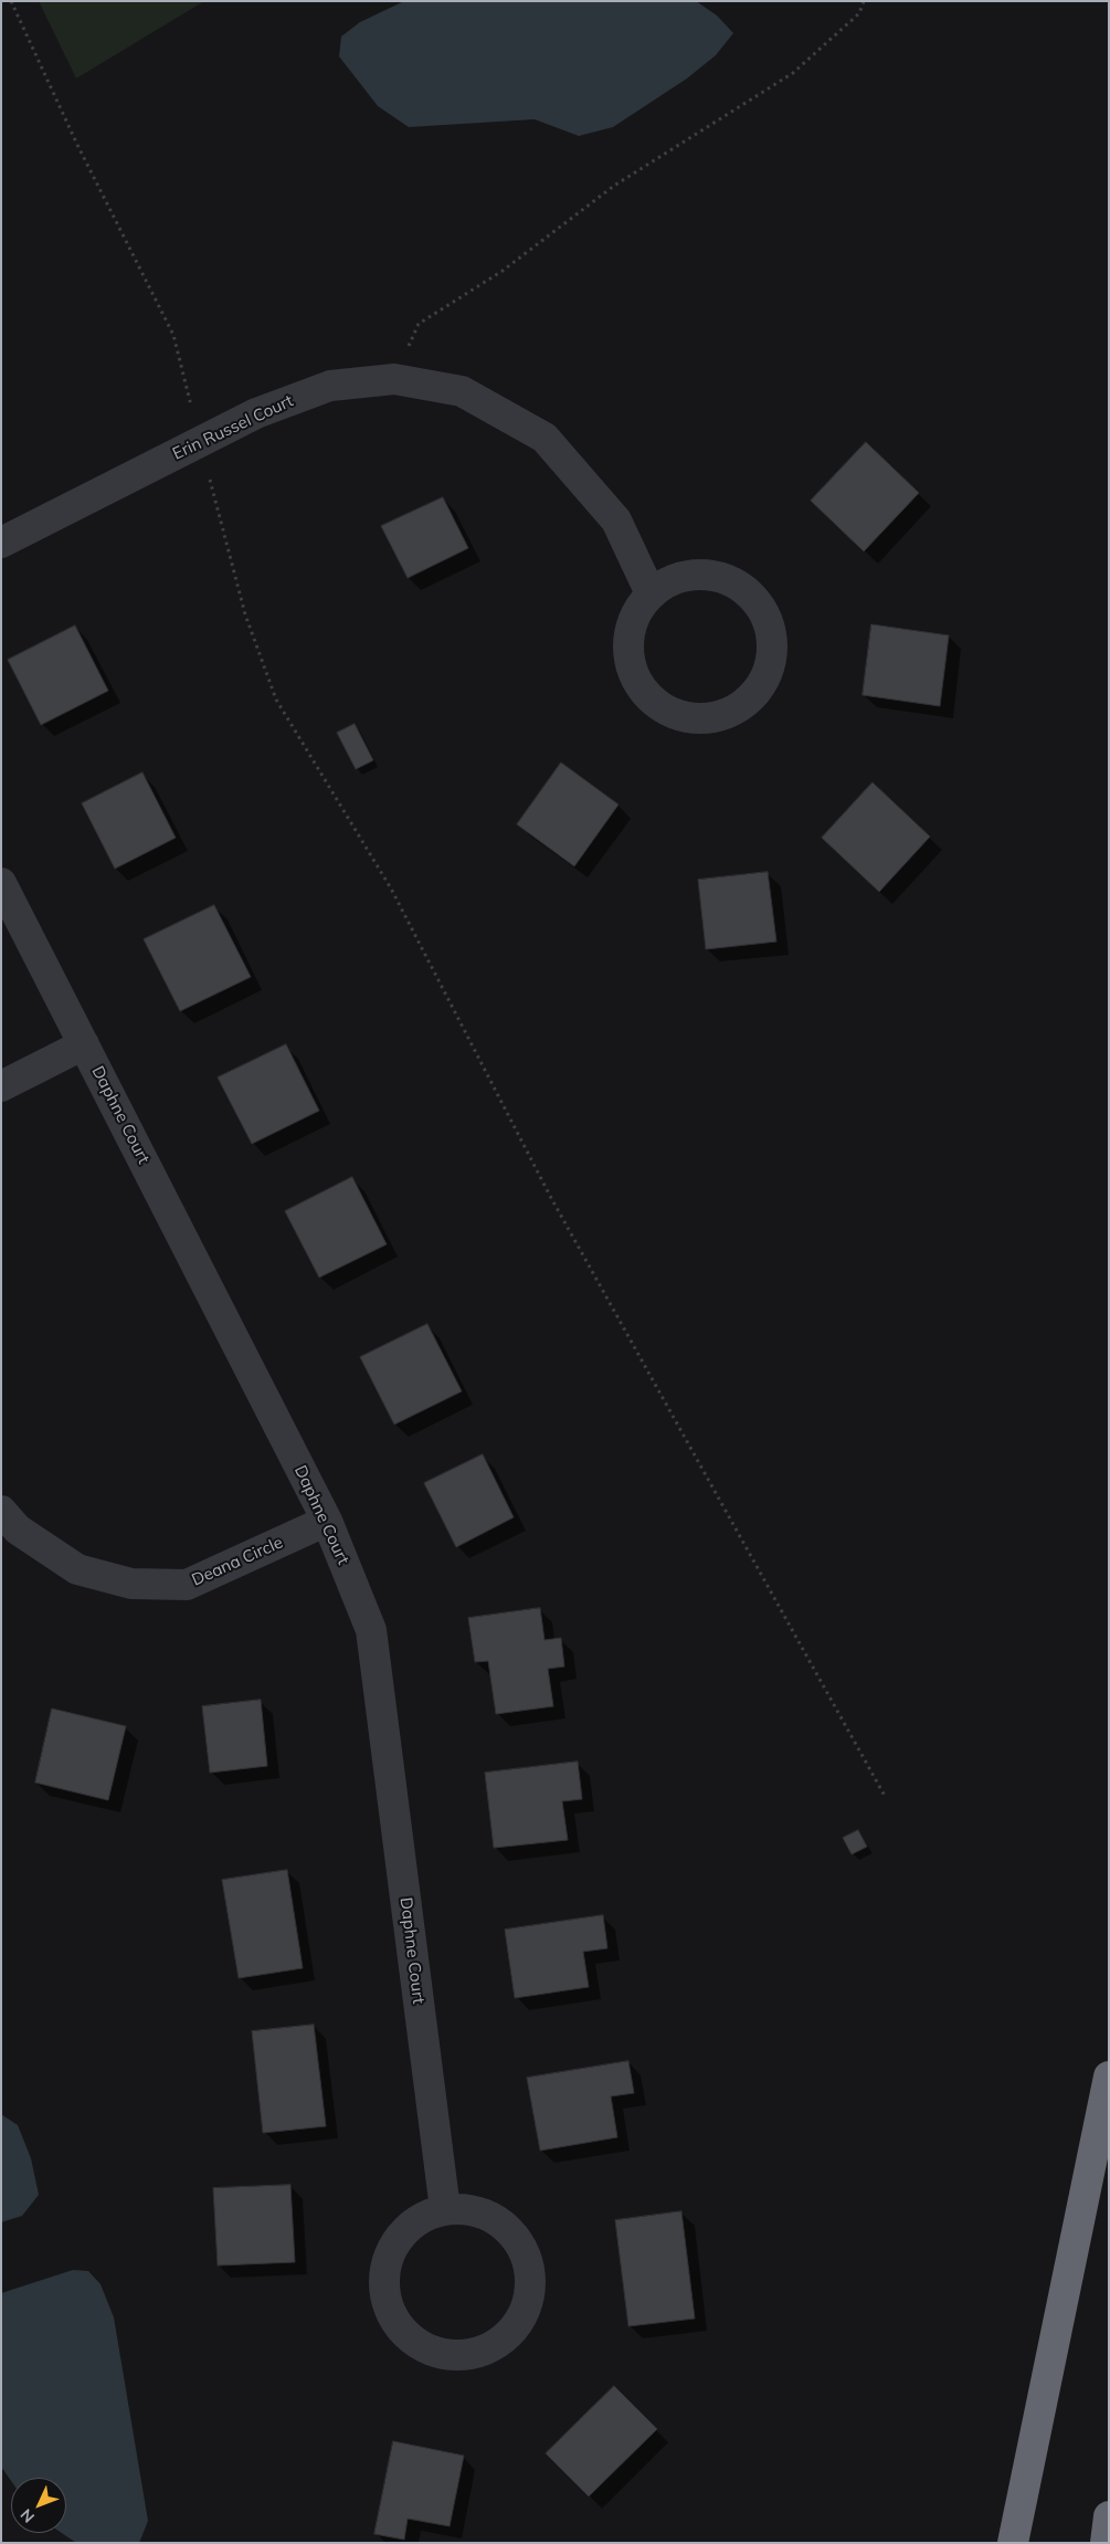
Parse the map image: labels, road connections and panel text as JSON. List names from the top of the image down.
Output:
{
  "streets": {
    "street": ["Erin Russel Court", "Daphne Court", "Deana Circle"]
  },
  "crossings": [
    ["Daphne Court", "Deana Circle"]
  ],
  "north": "bottom left"
}
